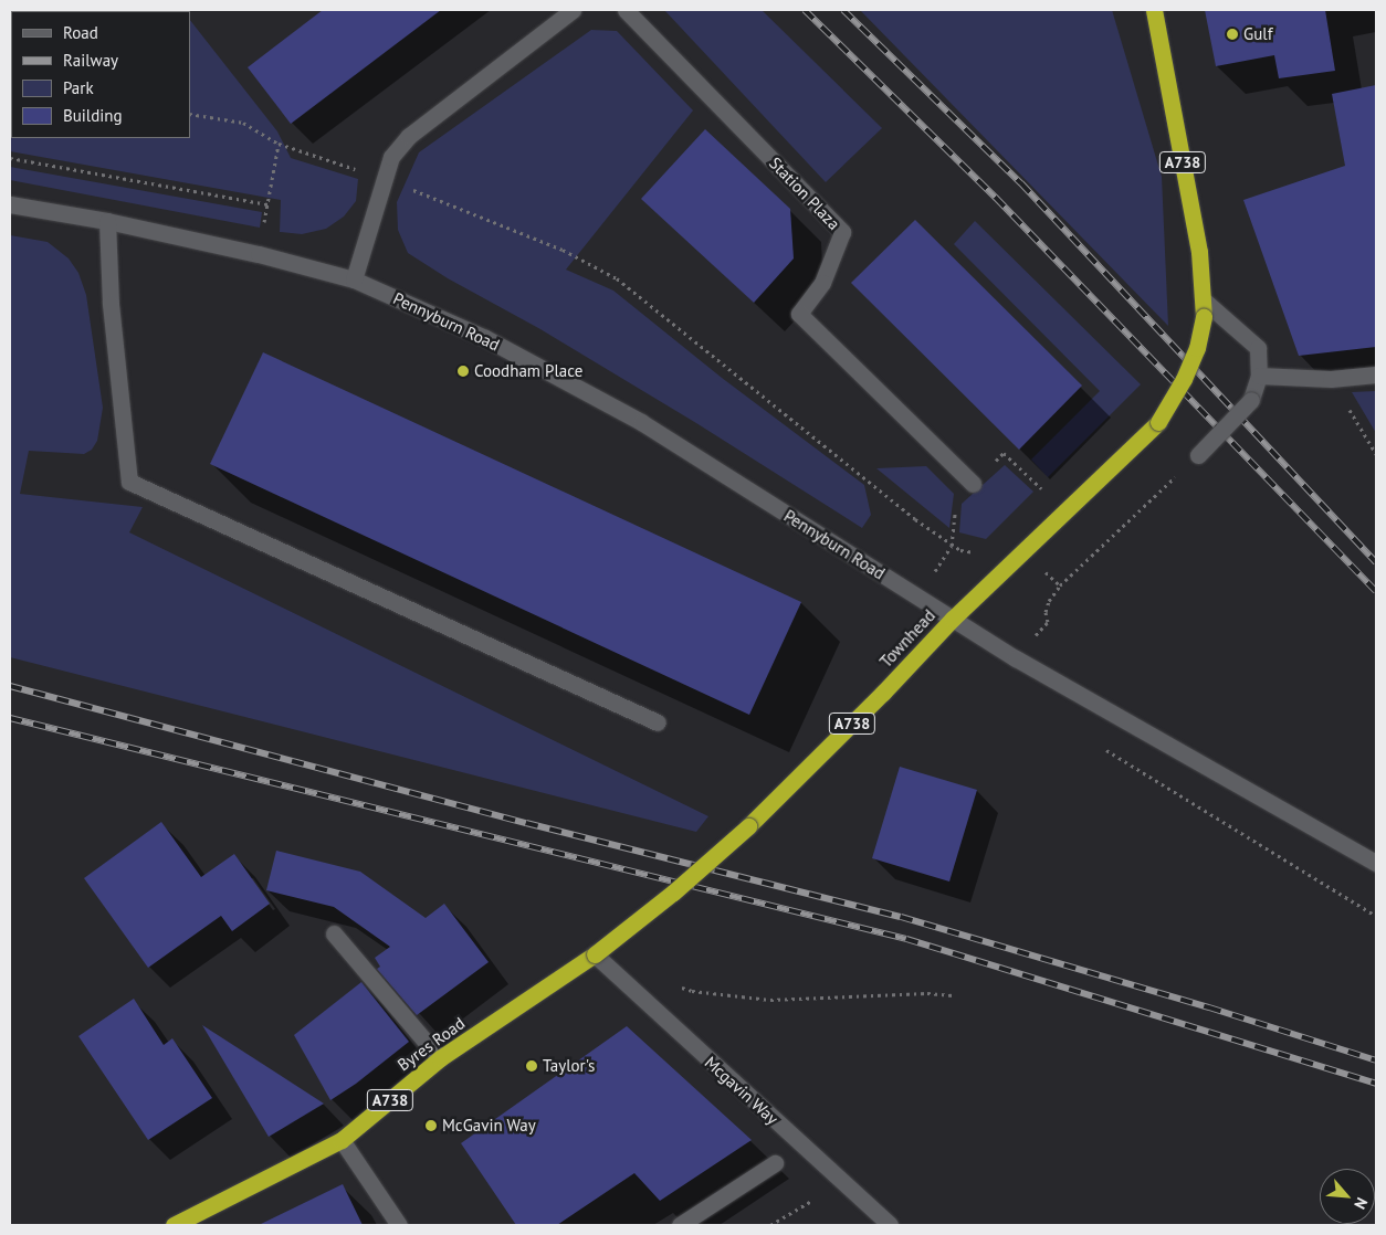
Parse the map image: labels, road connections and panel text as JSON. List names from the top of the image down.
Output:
{
  "streets": {
    "highway": ["A738", "Townhead", "Byres Road"],
    "street": ["Station Plaza", "Pennyburn Road", "Mcgavin Way"]
  },
  "crossings": [
    ["A738", "Townhead"],
    ["Pennyburn Road", "Townhead"],
    ["Townhead", "Byres Road"],
    ["Townhead", "Mcgavin Way"],
    ["Byres Road", "Mcgavin Way"]
  ],
  "places": [
    "Gulf",
    "Coodham Place",
    "Taylor's",
    "McGavin Way"
  ],
  "legend": [
    "Road",
    "Railway",
    "Park",
    "Building"
  ],
  "north": "bottom right"
}
